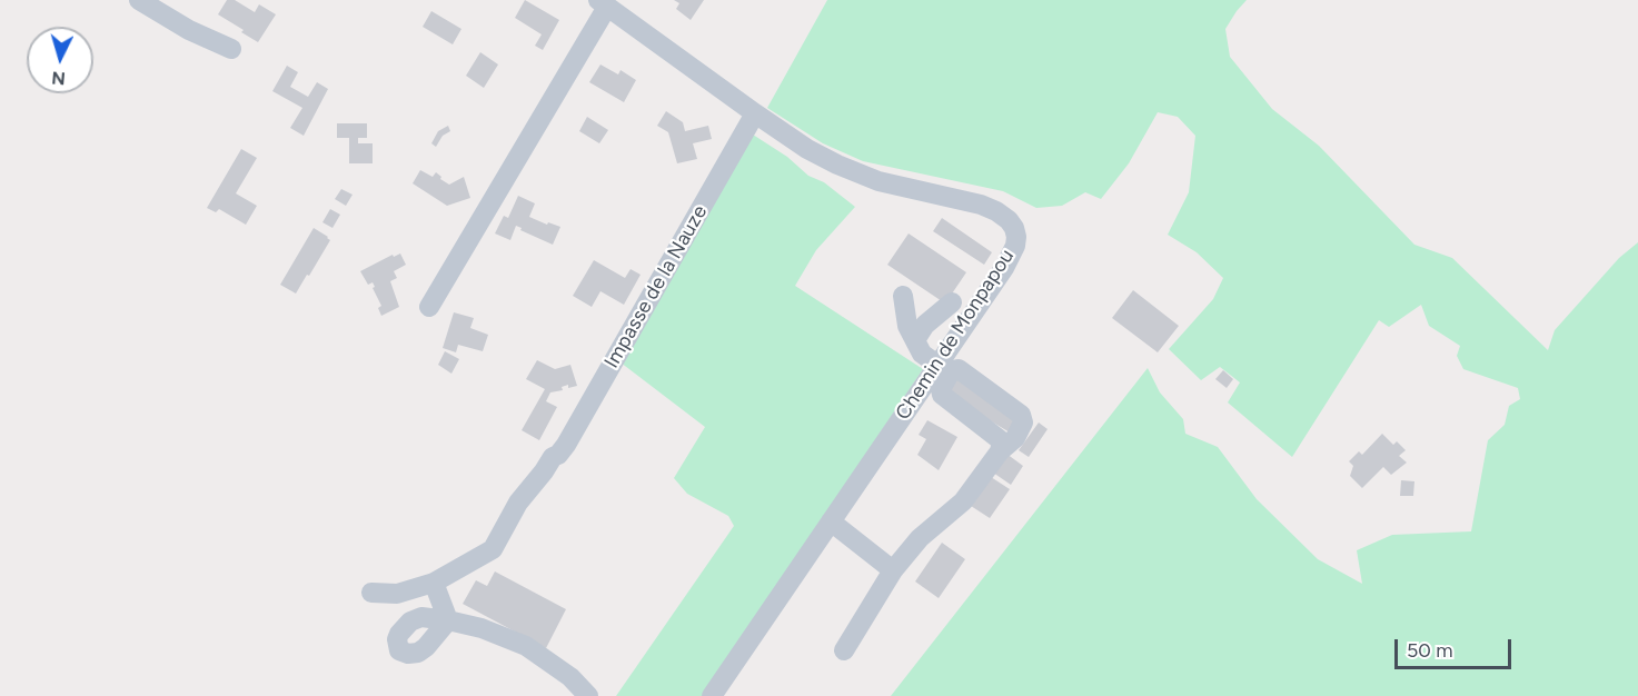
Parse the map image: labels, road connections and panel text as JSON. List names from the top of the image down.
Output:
{
  "streets": {
    "street": ["Impasse de la Nauze", "Chemin de Monpapou"]
  },
  "crossings": [
    ["Impasse de la Nauze", "Chemin de Monpapou"]
  ],
  "scale_bar": "50 m",
  "north": "bottom"
}
